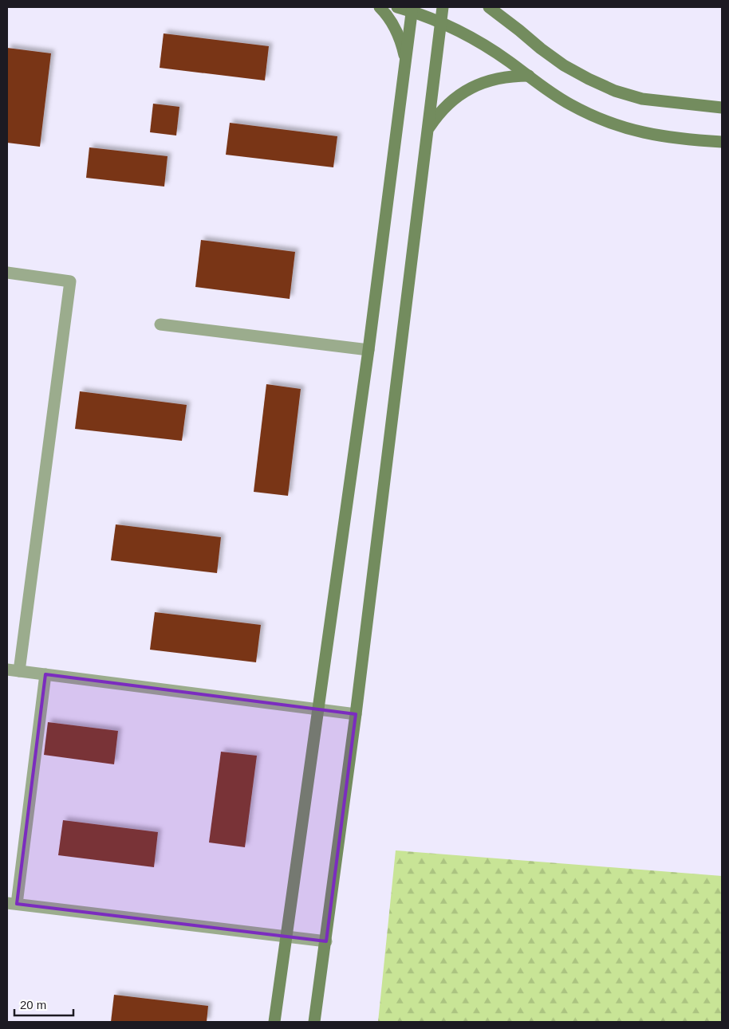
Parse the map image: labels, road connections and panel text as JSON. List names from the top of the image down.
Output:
{
  "scale_bar": "20 m"
}
